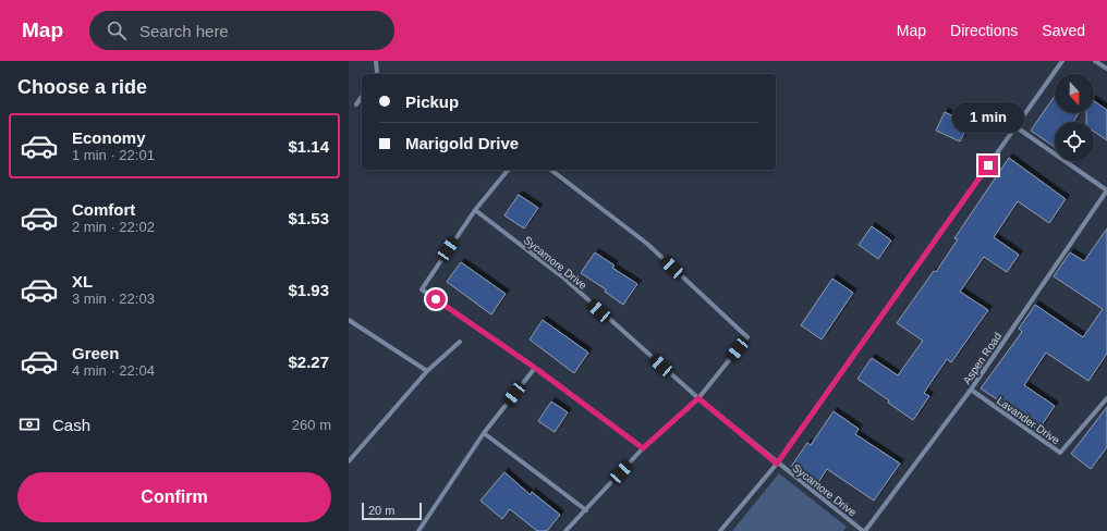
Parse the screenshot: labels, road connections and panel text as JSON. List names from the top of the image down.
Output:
{
  "streets": {
    "street": ["Sycamore Drive", "Aspen Road", "Lavander Drive"]
  },
  "crossings": [
    ["Sycamore Drive", "Aspen Road"],
    ["Aspen Road", "Lavander Drive"]
  ],
  "scale_bar": "20 m",
  "north": "bottom",
  "page": {
    "header": "Map",
    "search": "Search here",
    "nav": ["Map", "Directions", "Saved"],
    "heading": "Choose a ride",
    "banner": ["Pickup", "Marigold Drive"],
    "bubble": "1 min",
    "list": [
      {
        "name": "Economy",
        "note": "1 min · 22:01",
        "value": "$1.14"
      },
      {
        "name": "Comfort",
        "note": "2 min · 22:02",
        "value": "$1.53"
      },
      {
        "name": "XL",
        "note": "3 min · 22:03",
        "value": "$1.93"
      },
      {
        "name": "Green",
        "note": "4 min · 22:04",
        "value": "$2.27"
      }
    ],
    "pay": ["Cash", "260 m"],
    "buttons": "Confirm",
    "scale": "20 m"
  }
}
